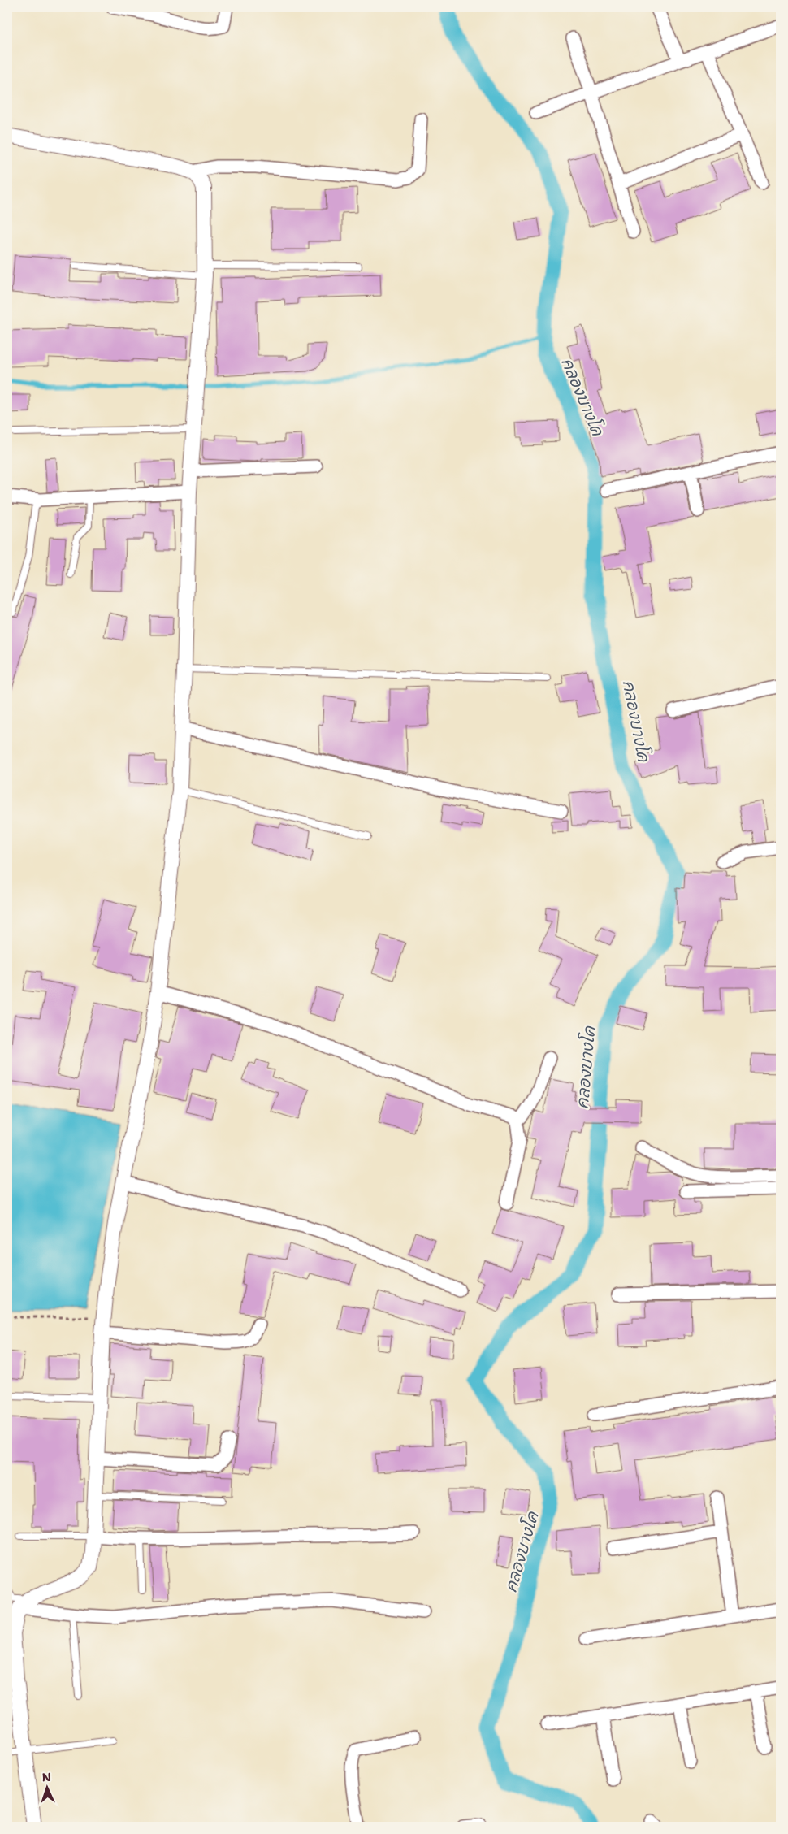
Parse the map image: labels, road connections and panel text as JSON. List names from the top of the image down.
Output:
{
  "water": ["คลองบางโค"],
  "north": "top"
}
